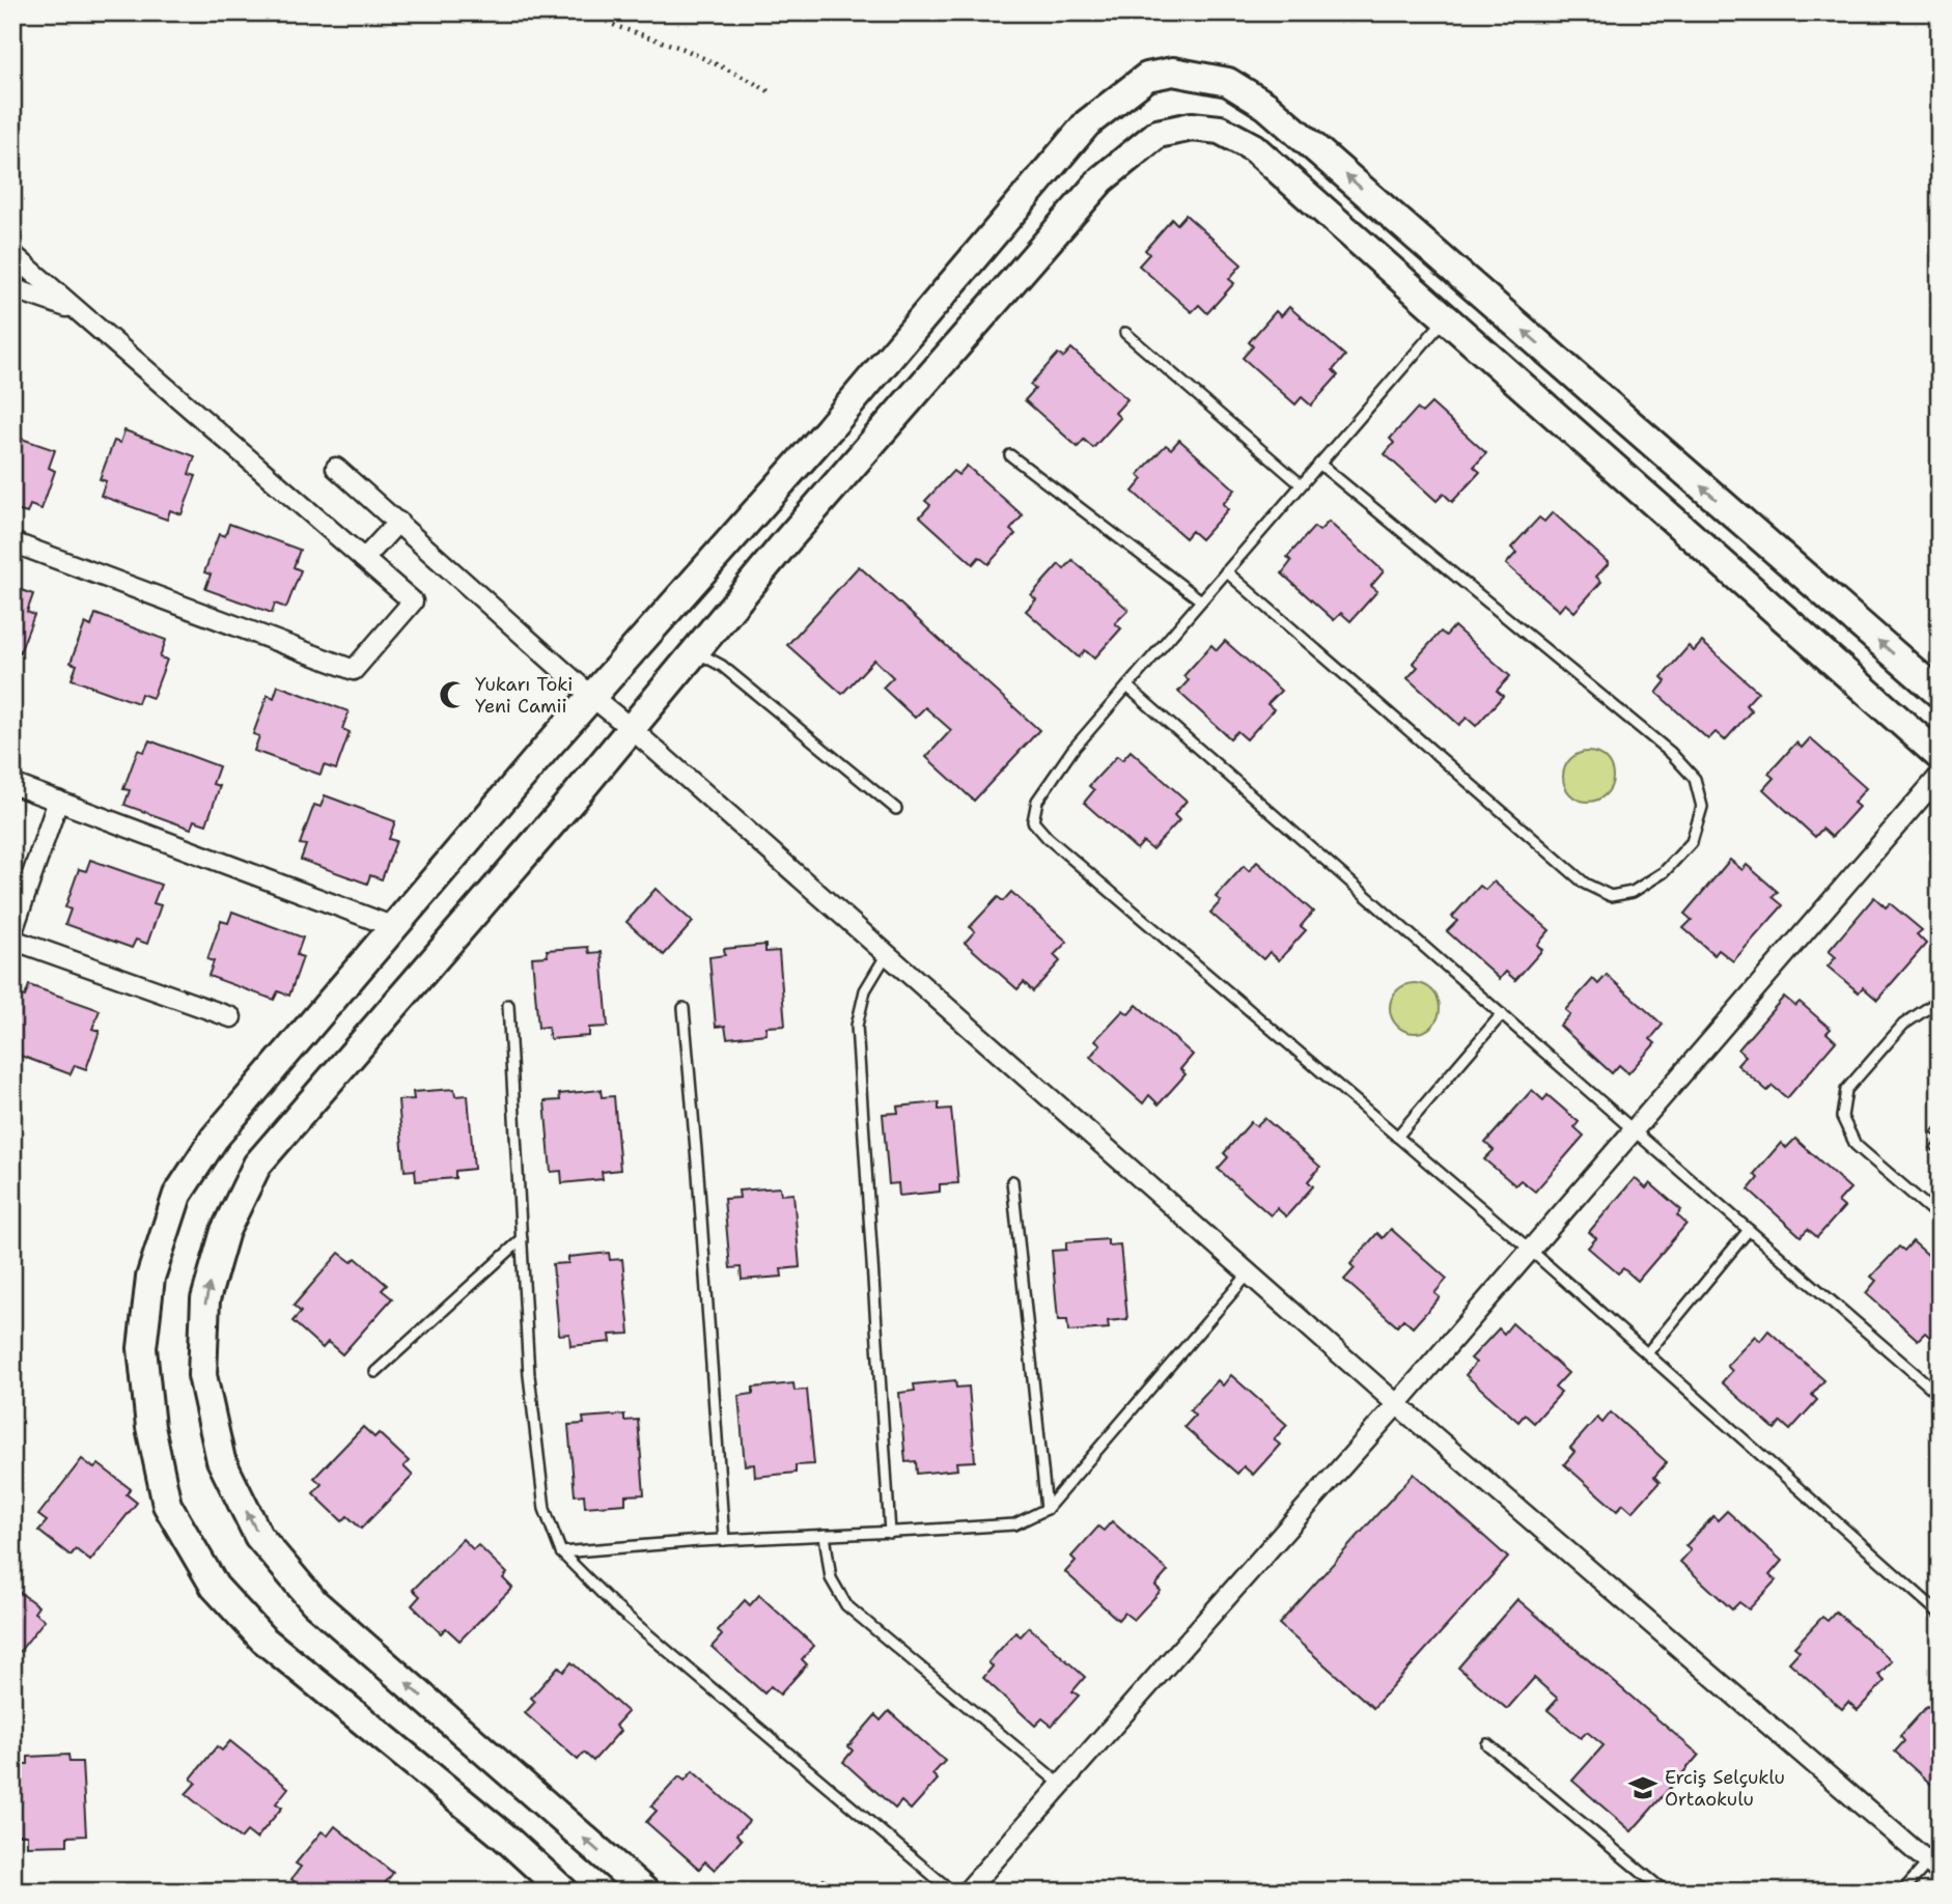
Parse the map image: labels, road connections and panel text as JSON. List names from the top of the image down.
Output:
{
  "places": {
    "mosque": ["Yukarı Toki Yeni Camii"],
    "school or university": ["Erciş Selçuklu Ortaokulu"]
  }
}
